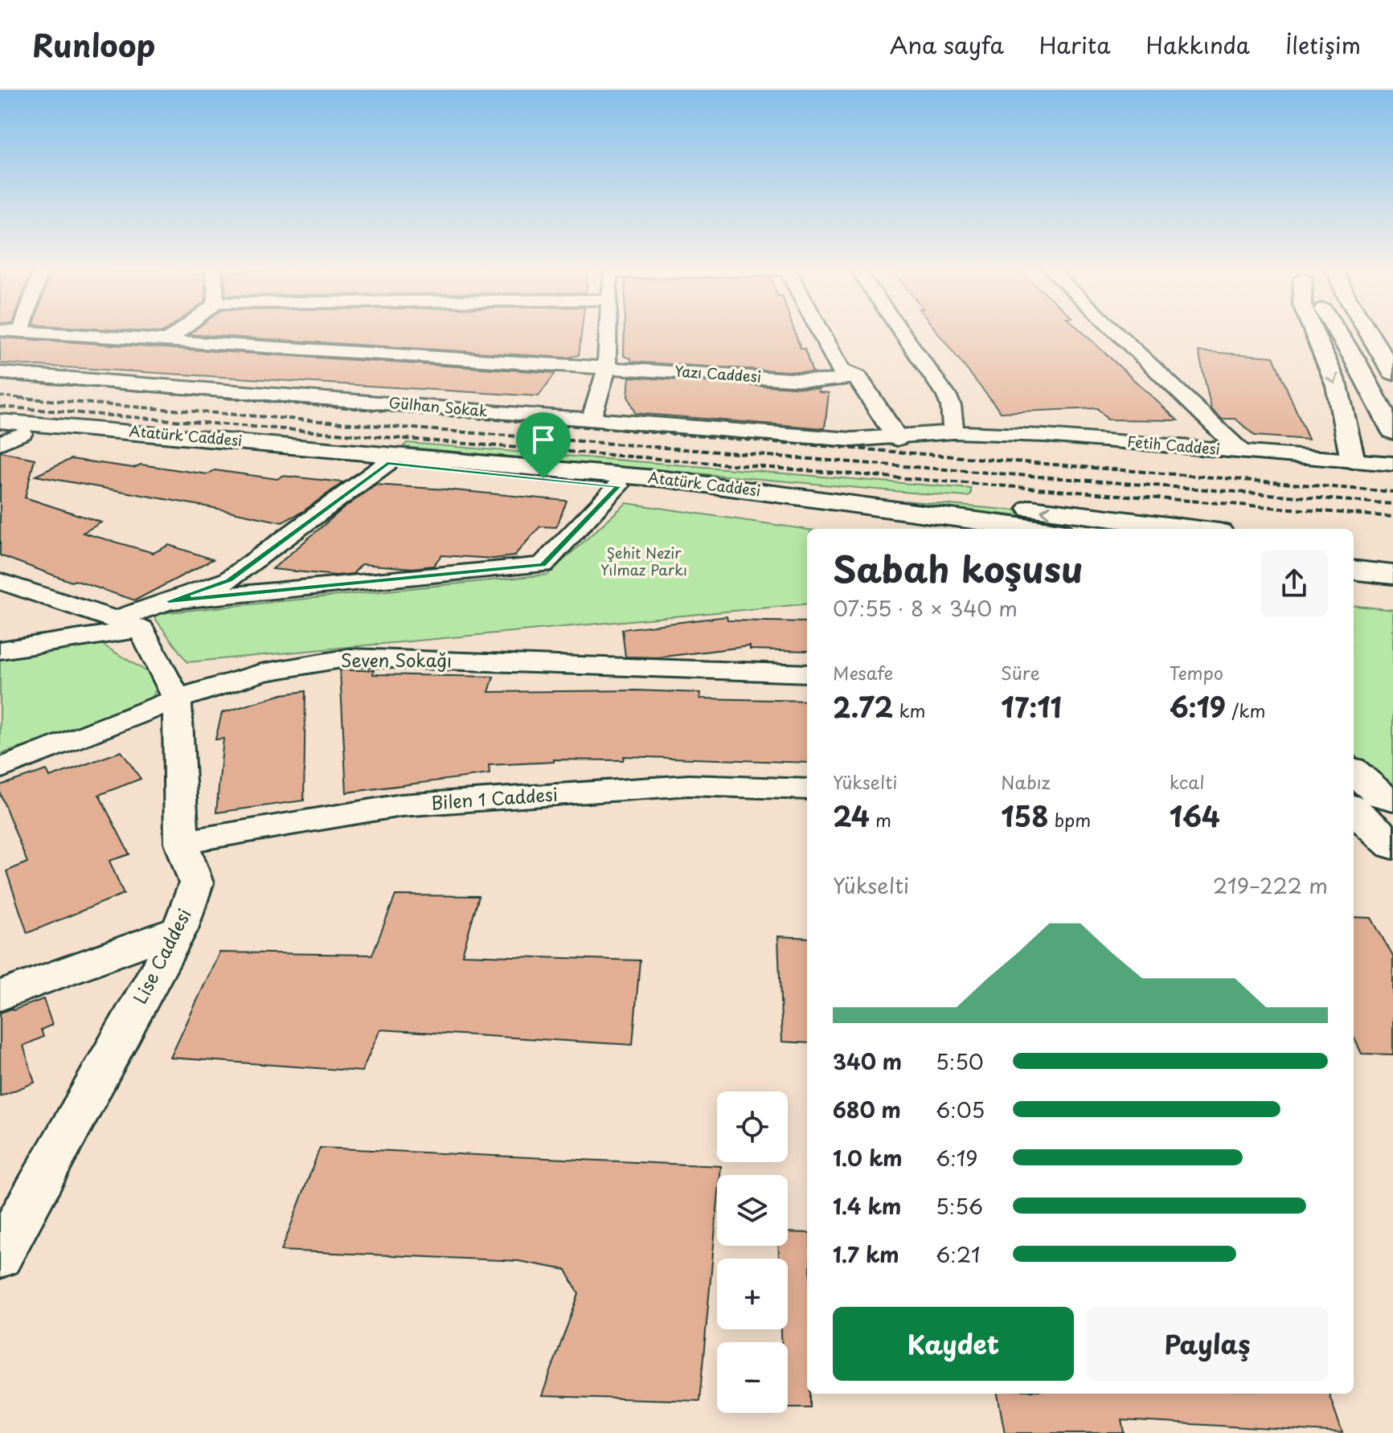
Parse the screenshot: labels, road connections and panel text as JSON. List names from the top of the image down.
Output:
{
  "streets": {
    "main road": ["Atatürk Caddesi"],
    "street": [
      "Yazı Caddesi",
      "Gülhan Sokak",
      "Fetih Caddesi",
      "Seven Sokağı",
      "Bilen 1 Caddesi",
      "Lise Caddesi"
    ]
  },
  "crossings": [
    ["Gülhan Sokak", "Fetih Caddesi"],
    ["Seven Sokağı", "Lise Caddesi"],
    ["Bilen 1 Caddesi", "Lise Caddesi"]
  ],
  "parks": ["Şehit Nezir Yılmaz Parkı"],
  "page": {
    "header": "Runloop",
    "nav": [
      "Ana sayfa",
      "Harita",
      "Hakkında",
      "İletişim"
    ],
    "heading": ["Sabah koşusu", "07:55 · 8 × 340 m"],
    "stats": [
      ["Mesafe", "2.72 km"],
      ["Süre", "17:11"],
      ["Tempo", "6:19 /km"],
      ["Yükselti", "24 m"],
      ["Nabız", "158 bpm"],
      ["kcal", "164"]
    ],
    "chart": ["Yükselti", "219–222 m"],
    "list": [
      {
        "name": "340 m",
        "note": "5:50"
      },
      {
        "name": "680 m",
        "note": "6:05"
      },
      {
        "name": "1.0 km",
        "note": "6:19"
      },
      {
        "name": "1.4 km",
        "note": "5:56"
      },
      {
        "name": "1.7 km",
        "note": "6:21"
      }
    ],
    "map_buttons": ["+", "−"],
    "buttons": ["Kaydet", "Paylaş"]
  }
}
